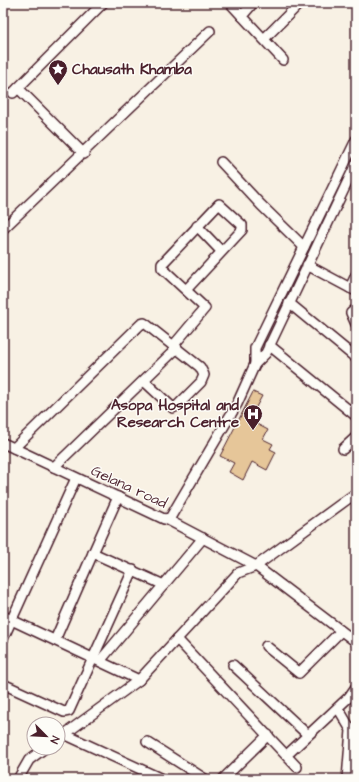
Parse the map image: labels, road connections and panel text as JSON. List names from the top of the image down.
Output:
{
  "streets": {
    "street": ["Gelana road"]
  },
  "places": {
    "place": ["Chausath Khamba"],
    "hospital": ["Asopa Hospital and Research Centre"]
  },
  "north": "bottom right"
}
